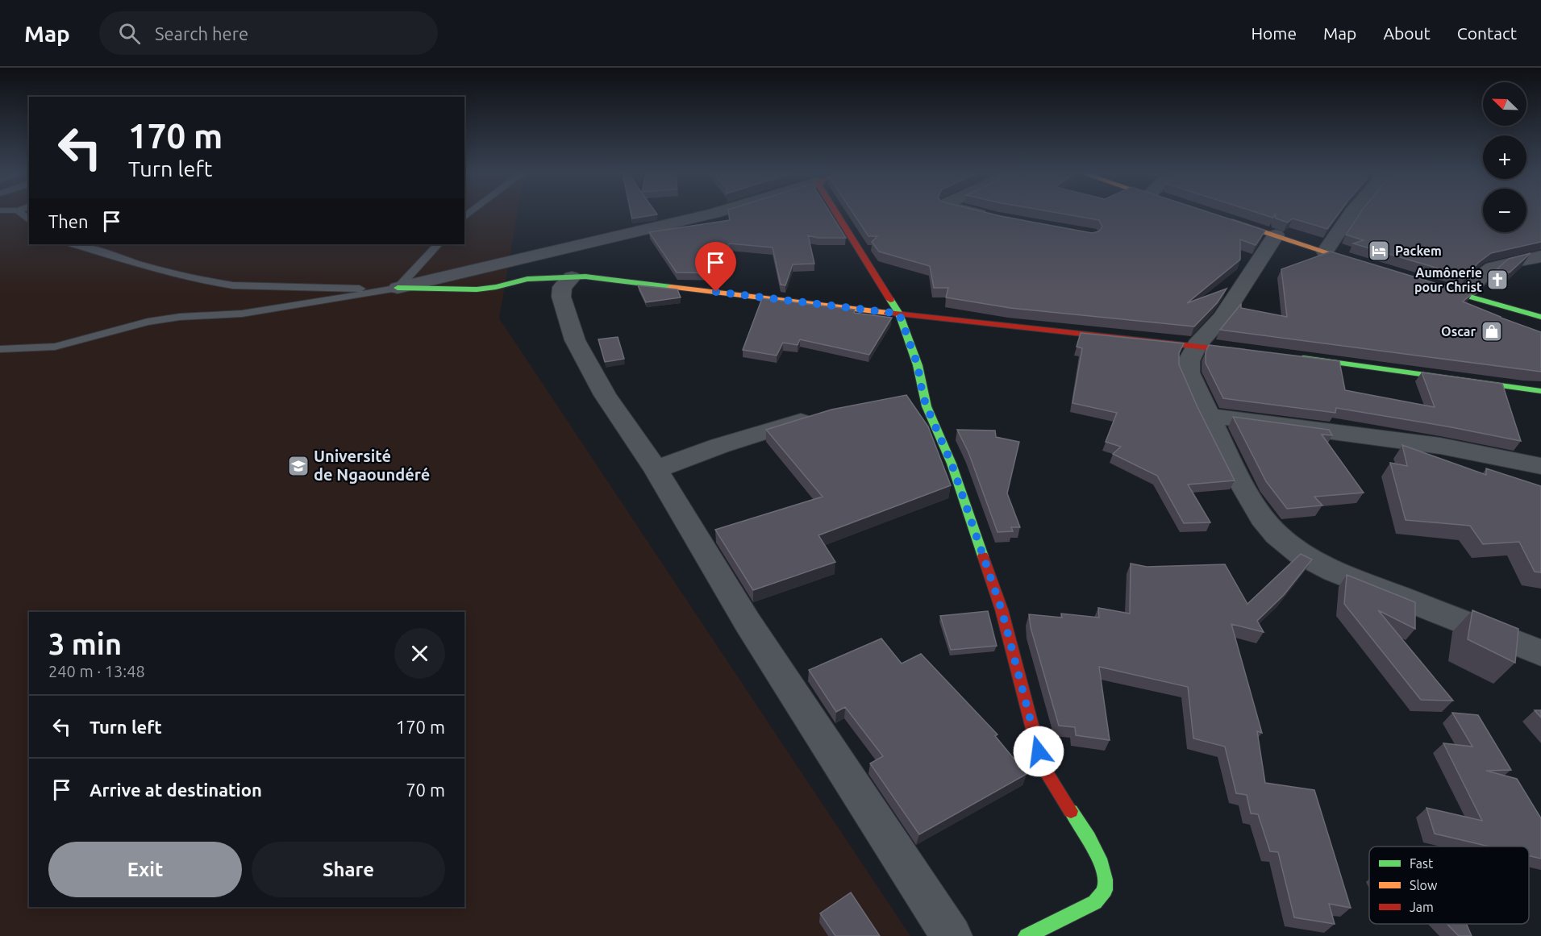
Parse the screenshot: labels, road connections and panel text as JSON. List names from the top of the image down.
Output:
{
  "places": {
    "hotel": ["Packem"],
    "church": ["Aumônerie pour Christ"],
    "shop": ["Oscar"],
    "school or university": ["Université de Ngaoundéré"]
  },
  "legend": ["Fast", "Slow", "Jam"],
  "north": "top left",
  "page": {
    "header": "Map",
    "search": "Search here",
    "nav": [
      "Home",
      "Map",
      "About",
      "Contact"
    ],
    "map_buttons": ["+", "−"],
    "turn": ["170 m", "Turn left"],
    "then": "Then",
    "heading": ["3 min", "240 m · 13:48"],
    "list": [
      {
        "name": "Turn left",
        "value": "170 m"
      },
      {
        "name": "Arrive at destination",
        "value": "70 m"
      }
    ],
    "buttons": ["Exit", "Share"]
  }
}
